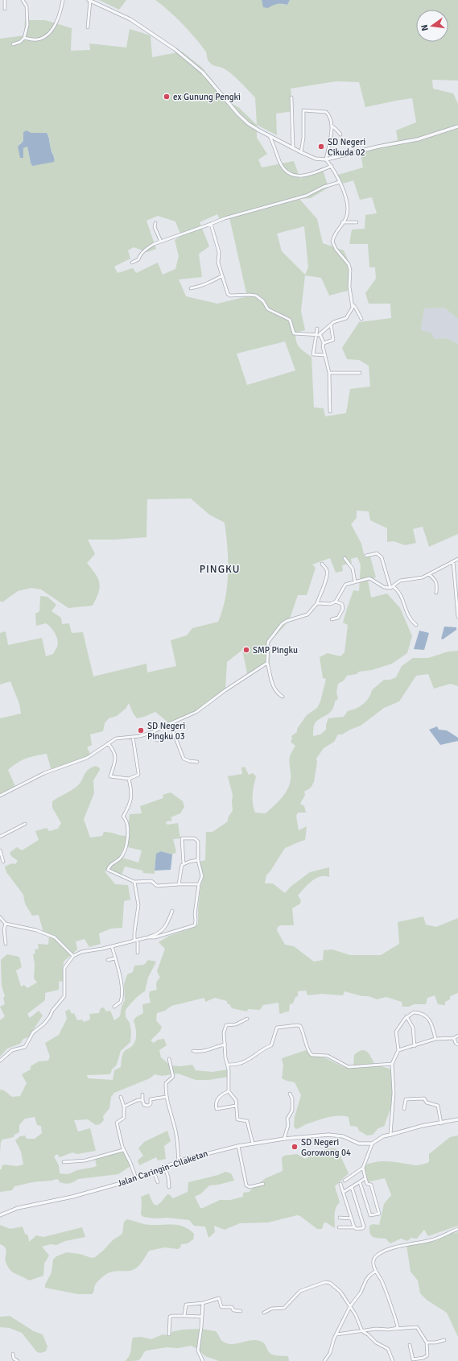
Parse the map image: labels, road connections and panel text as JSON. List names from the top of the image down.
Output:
{
  "streets": {
    "street": ["Jalan Caringin–Cilaketan"]
  },
  "districts": ["PINGKU"],
  "places": [
    "ex Gunung Pengki",
    "SD Negeri Cikuda 02",
    "SMP Pingku",
    "SD Negeri Pingku 03",
    "SD Negeri Gorowong 04"
  ],
  "north": "left"
}
